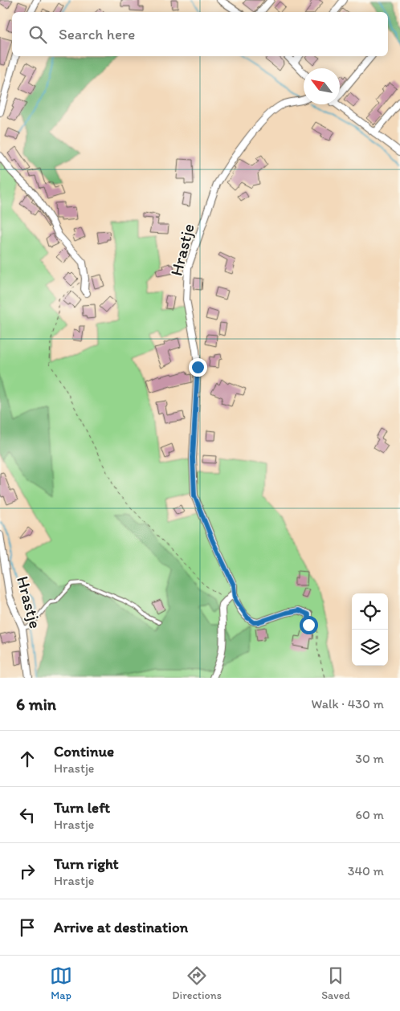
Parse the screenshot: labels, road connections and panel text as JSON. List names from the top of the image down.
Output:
{
  "streets": {
    "street": ["Hrastje"]
  },
  "north": "top left",
  "page": {
    "search": "Search here",
    "heading": ["6 min", "Walk · 430 m"],
    "list": [
      ["Continue", "Hrastje", "30 m"],
      ["Turn left", "Hrastje", "60 m"],
      ["Turn right", "Hrastje", "340 m"],
      "Arrive at destination"
    ],
    "nav": ["Map", "Directions", "Saved"]
  }
}
